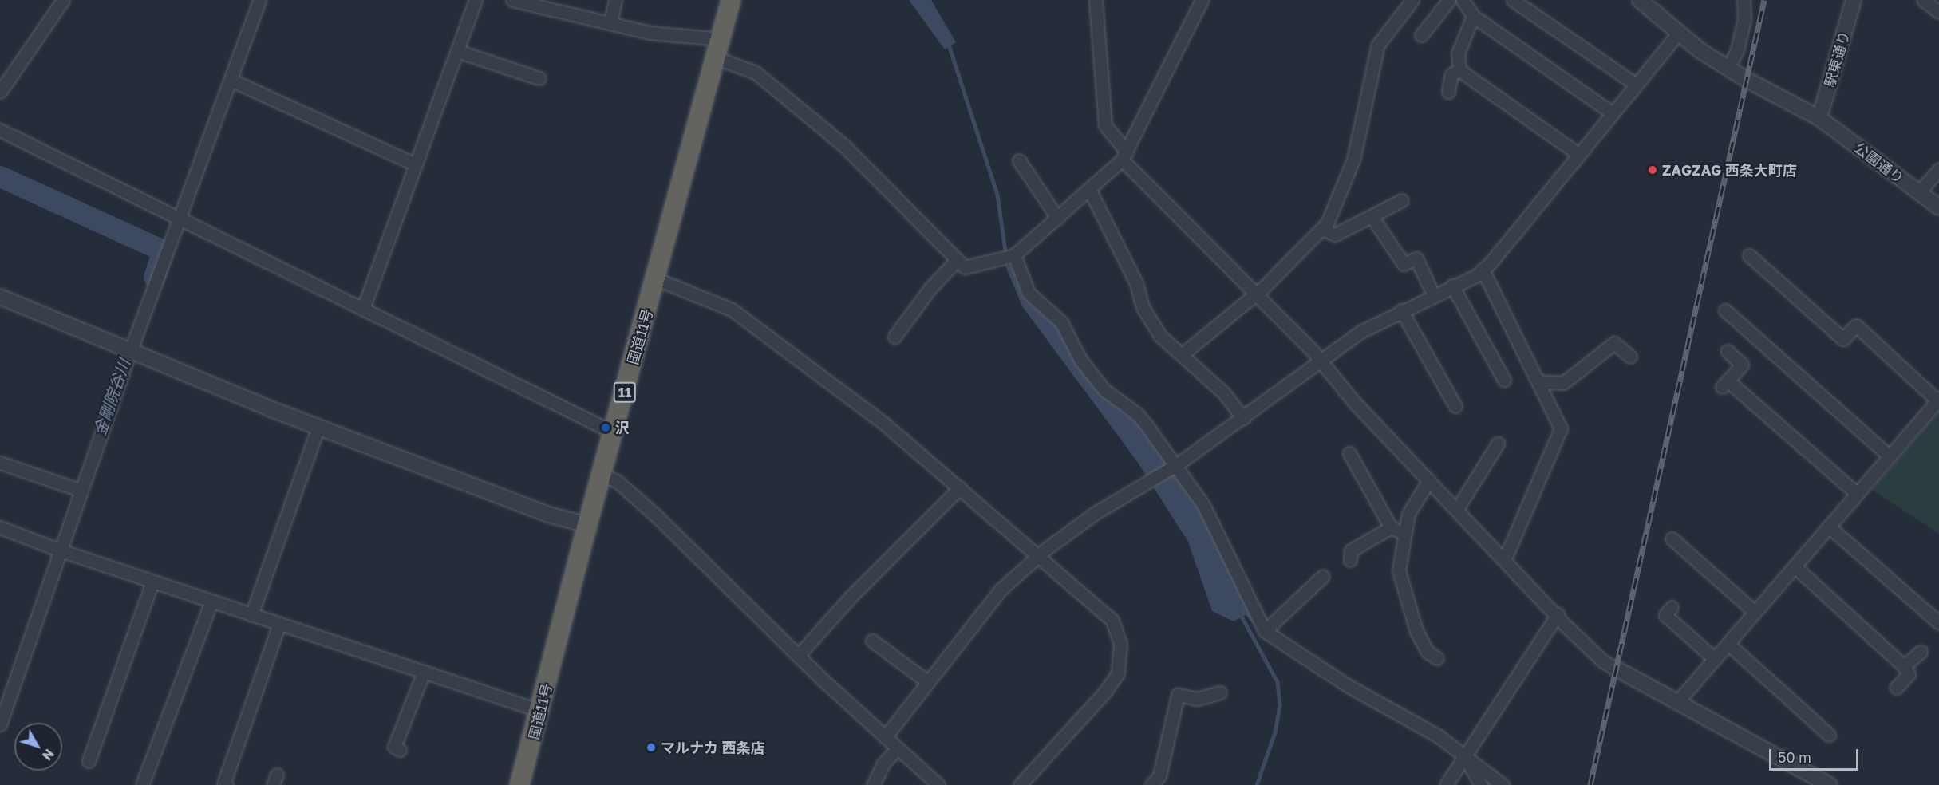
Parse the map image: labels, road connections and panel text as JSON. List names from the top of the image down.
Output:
{
  "streets": {
    "highway": ["国道11号", "11"],
    "street": ["駅東通り", "公園通り"]
  },
  "crossings": [
    ["駅東通り", "公園通り"]
  ],
  "water": ["金剛院谷川"],
  "places": ["ZAGZAG 西条大町店", "沢", "マルナカ 西条店"],
  "scale_bar": "50 m",
  "north": "bottom right"
}
